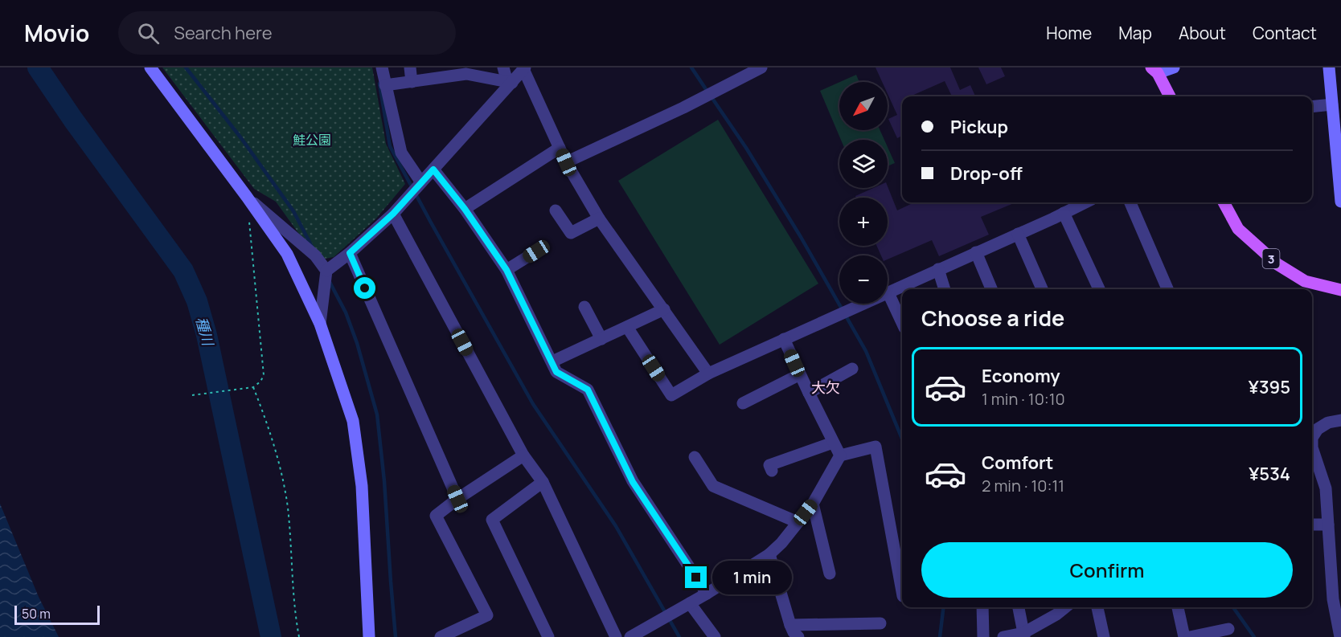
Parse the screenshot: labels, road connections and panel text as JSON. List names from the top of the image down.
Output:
{
  "streets": {
    "main road": ["3"]
  },
  "districts": ["大欠"],
  "water": ["種川"],
  "parks": ["鮭公園"],
  "scale_bar": "50 m",
  "north": "bottom left",
  "page": {
    "header": "Movio",
    "search": "Search here",
    "nav": [
      "Home",
      "Map",
      "About",
      "Contact"
    ],
    "map_buttons": ["+", "−"],
    "banner": ["Pickup", "Drop-off"],
    "heading": "Choose a ride",
    "list": [
      {
        "name": "Economy",
        "note": "1 min · 10:10",
        "value": "¥395"
      },
      {
        "name": "Comfort",
        "note": "2 min · 10:11",
        "value": "¥534"
      }
    ],
    "buttons": "Confirm",
    "bubble": "1 min",
    "scale": "50 m"
  }
}
